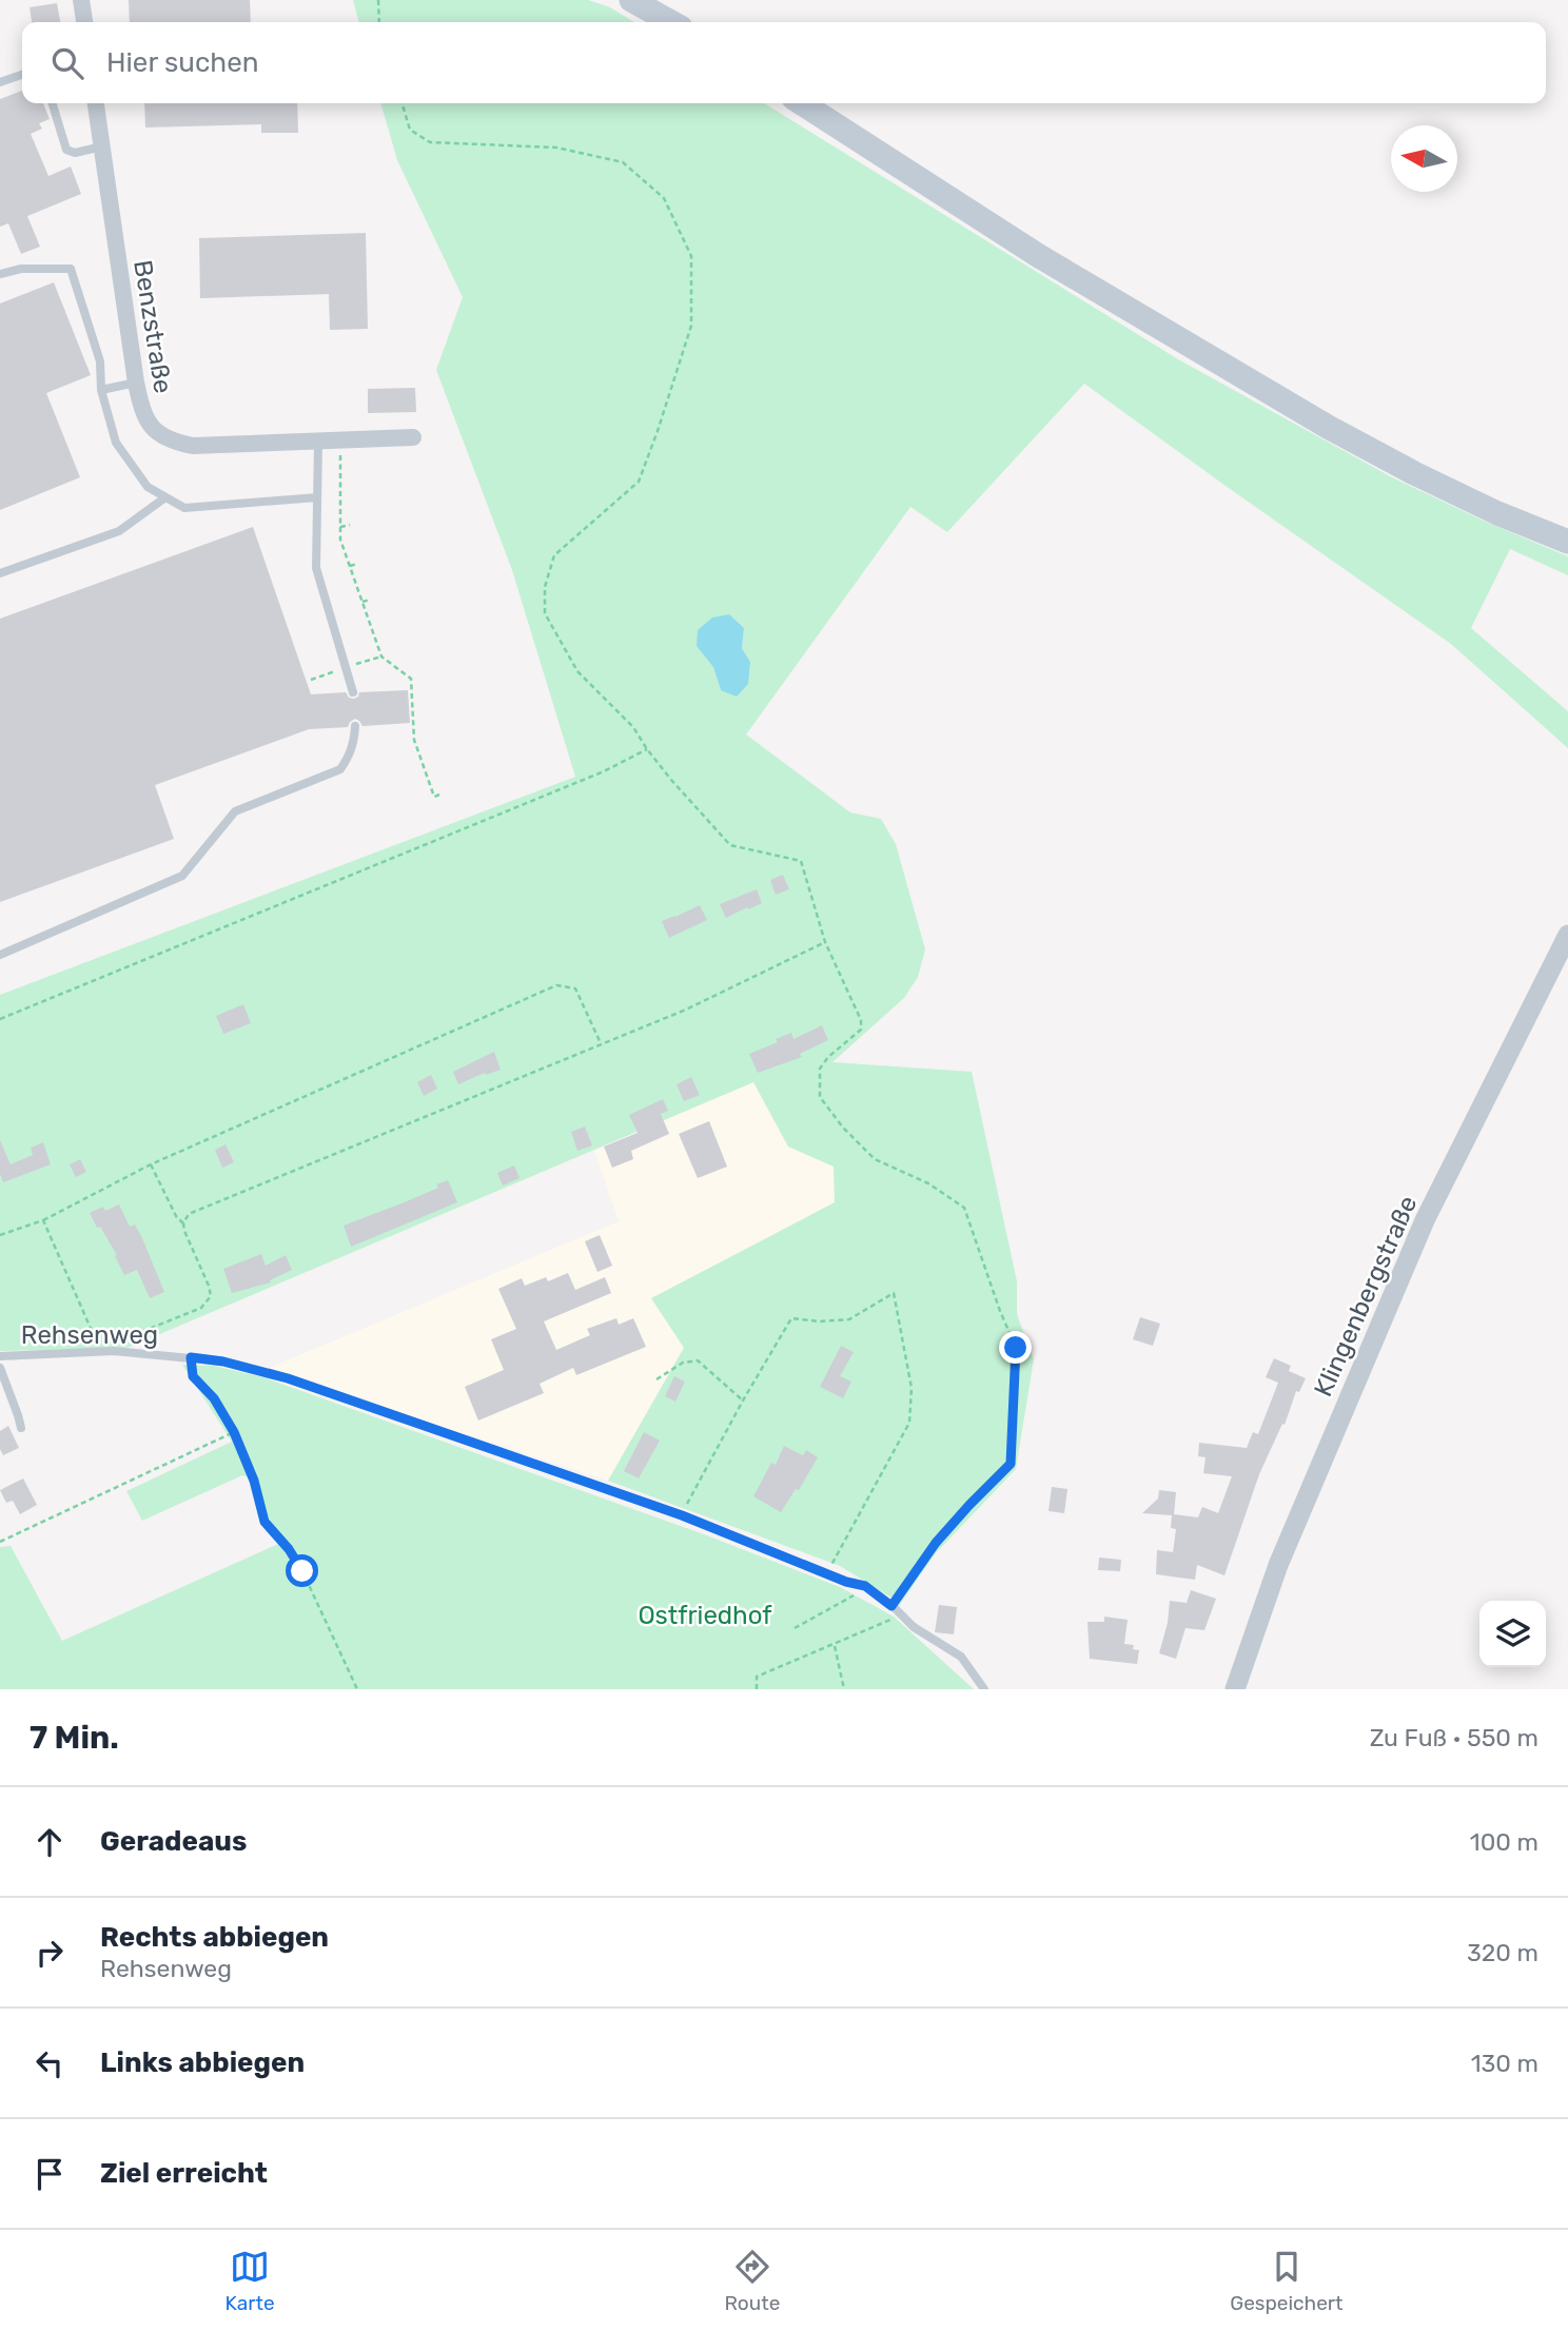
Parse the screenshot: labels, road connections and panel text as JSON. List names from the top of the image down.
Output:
{
  "streets": {
    "street": ["Benzstraße", "Klingenbergstraße"],
    "lane": ["Rehsenweg"]
  },
  "parks": ["Ostfriedhof"],
  "north": "left",
  "page": {
    "search": "Hier suchen",
    "heading": ["7 Min.", "Zu Fuß · 550 m"],
    "list": [
      ["Geradeaus", "100 m"],
      ["Rechts abbiegen", "Rehsenweg", "320 m"],
      ["Links abbiegen", "130 m"],
      "Ziel erreicht"
    ],
    "nav": ["Karte", "Route", "Gespeichert"]
  }
}
